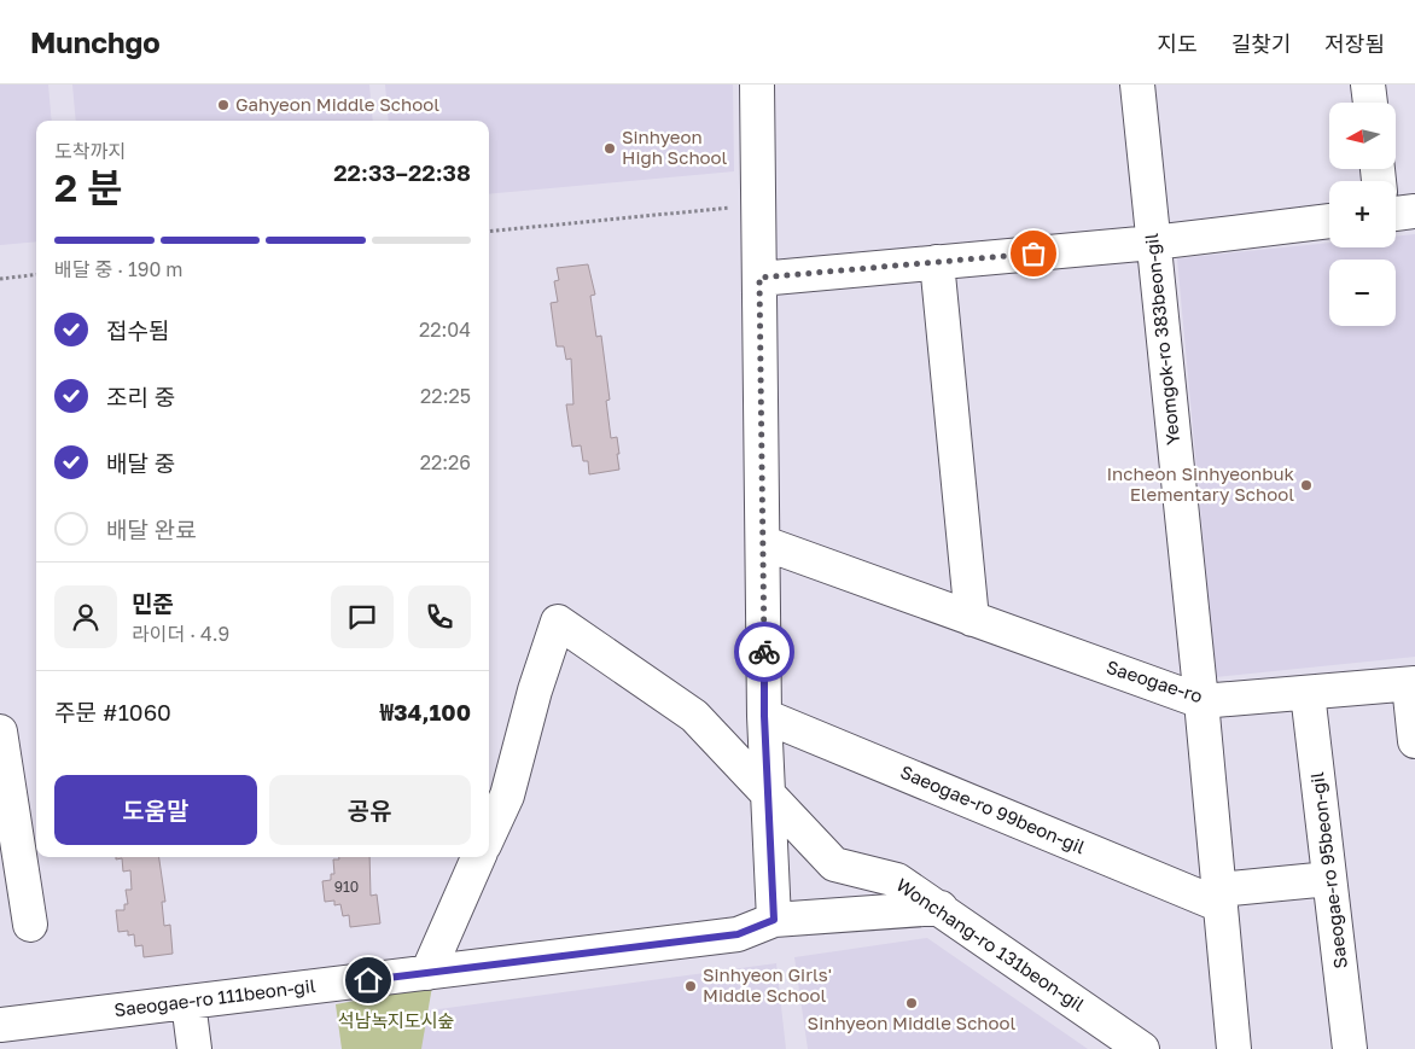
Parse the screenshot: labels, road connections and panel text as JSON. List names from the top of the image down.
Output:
{
  "streets": {
    "street": [
      "Yeomgok-ro 383beon-gil",
      "Saeogae-ro",
      "Saeogae-ro 99beon-gil",
      "Saeogae-ro 95beon-gil",
      "Wonchang-ro 131beon-gil",
      "Saeogae-ro 111beon-gil"
    ]
  },
  "crossings": [
    ["Yeomgok-ro 383beon-gil", "Saeogae-ro"],
    ["Saeogae-ro", "Saeogae-ro 95beon-gil"],
    ["Wonchang-ro 131beon-gil", "Saeogae-ro 111beon-gil"]
  ],
  "parks": ["석남녹지도시숲"],
  "places": [
    "Gahyeon Middle School",
    "Sinhyeon High School",
    "Incheon Sinhyeonbuk Elementary School",
    "Sinhyeon Girls' Middle School",
    "Sinhyeon Middle School"
  ],
  "house_numbers": ["910"],
  "north": "left",
  "page": {
    "header": "Munchgo",
    "nav": ["지도", "길찾기", "저장됨"],
    "map_buttons": ["+", "−"],
    "heading": ["2 분", "도착까지", "22:33–22:38"],
    "panel": [
      "민준",
      "라이더 · 4.9",
      "주문 #1060",
      "₩34,100"
    ],
    "bar": "배달 중 · 190 m",
    "list": [
      ["접수됨", "22:04"],
      ["조리 중", "22:25"],
      ["배달 중", "22:26"],
      "배달 완료"
    ],
    "buttons": ["도움말", "공유"]
  }
}
